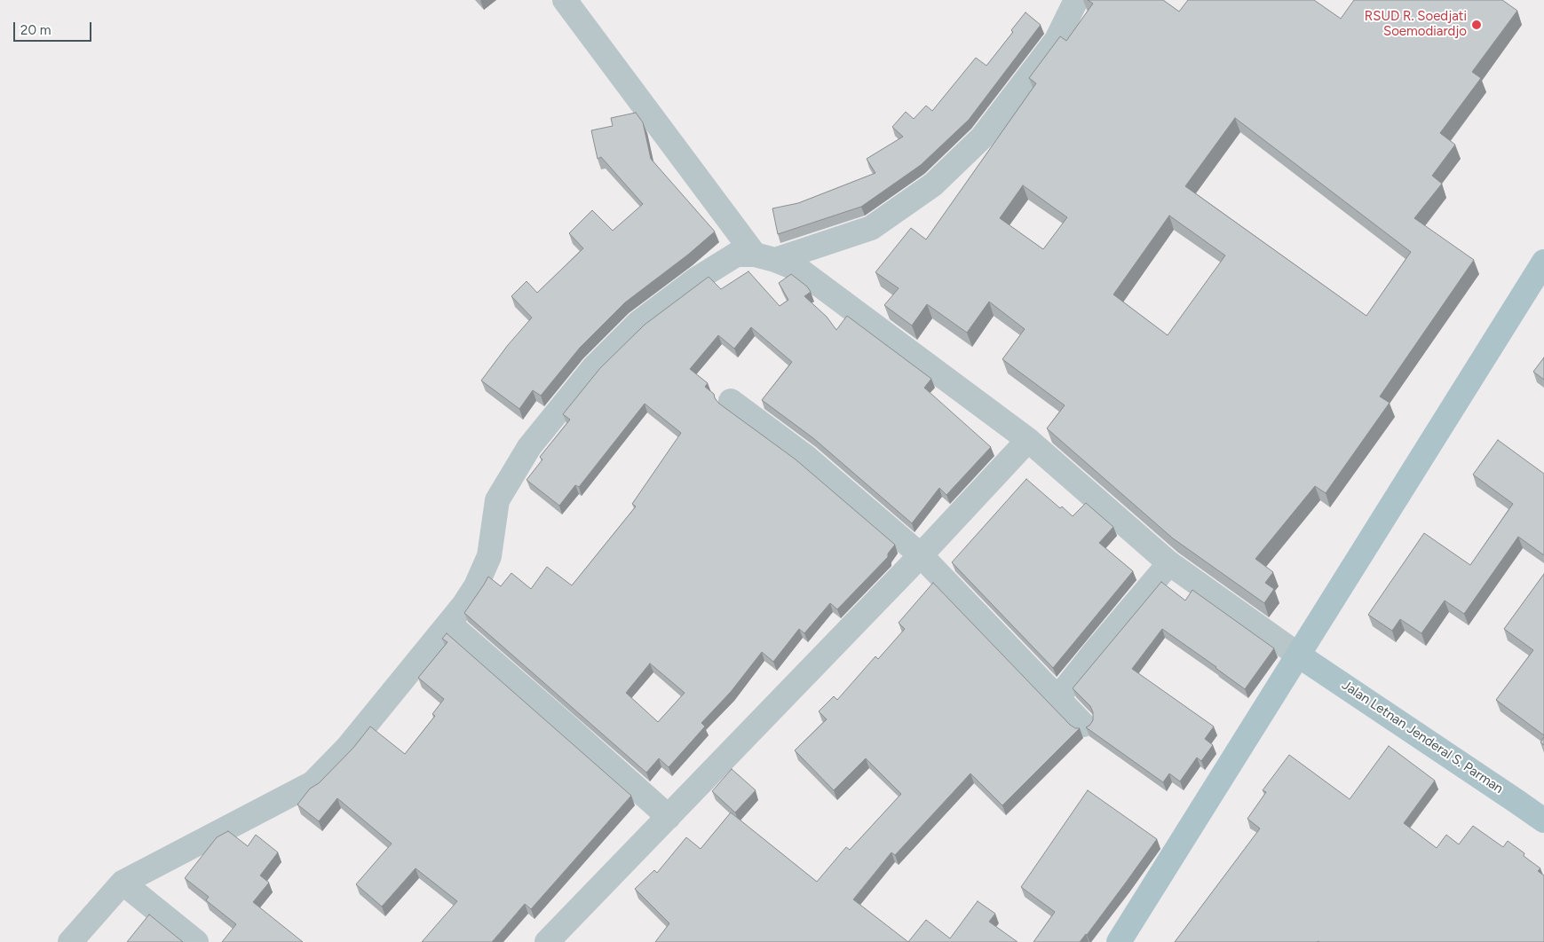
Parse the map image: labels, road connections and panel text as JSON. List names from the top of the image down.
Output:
{
  "streets": {
    "main road": ["Jalan Letnan Jenderal S. Parman"]
  },
  "places": ["RSUD R. Soedjati Soemodiardjo"],
  "scale_bar": "20 m"
}
